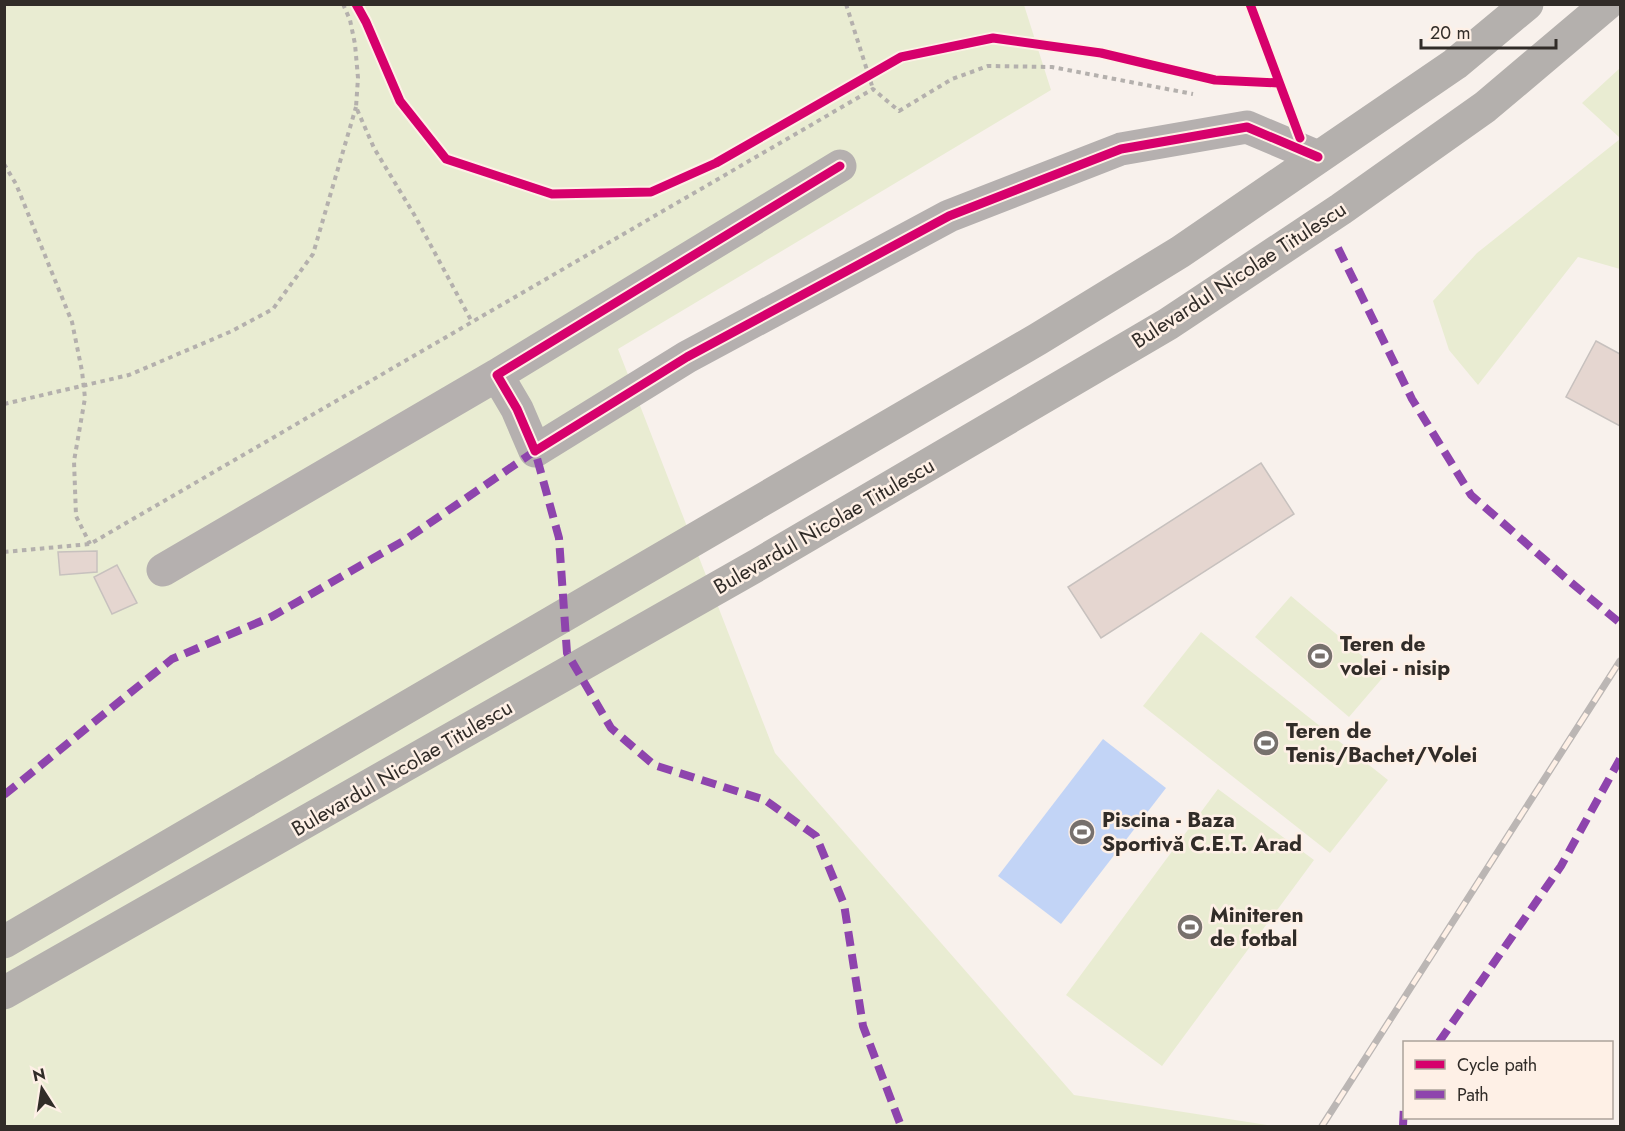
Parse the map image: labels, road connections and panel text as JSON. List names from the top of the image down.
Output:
{
  "streets": {
    "main road": ["Bulevardul Nicolae Titulescu"]
  },
  "places": {
    "sports": [
      "Teren de volei - nisip",
      "Teren de Tenis/Bachet/Volei",
      "Piscina - Baza Sportivă C.E.T. Arad",
      "Miniteren de fotbal"
    ]
  },
  "legend": ["Cycle path", "Path"],
  "scale_bar": "20 m",
  "north": "top"
}
